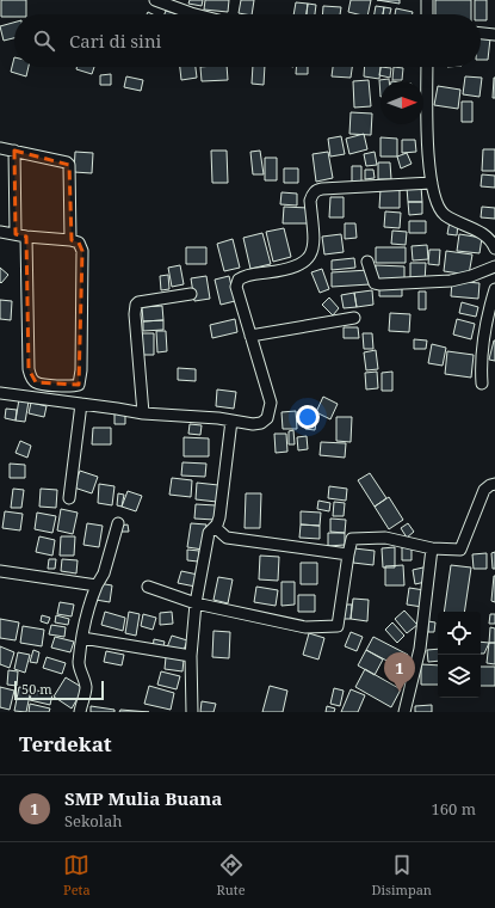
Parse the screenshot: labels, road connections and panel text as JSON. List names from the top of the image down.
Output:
{
  "scale_bar": "50 m",
  "north": "right",
  "page": {
    "search": "Cari di sini",
    "pins": "1",
    "scale": "50 m",
    "heading": "Terdekat",
    "list": [
      {
        "mark": "1",
        "name": "SMP Mulia Buana",
        "note": "Sekolah",
        "value": "160 m"
      }
    ],
    "nav": ["Peta", "Rute", "Disimpan"]
  }
}
